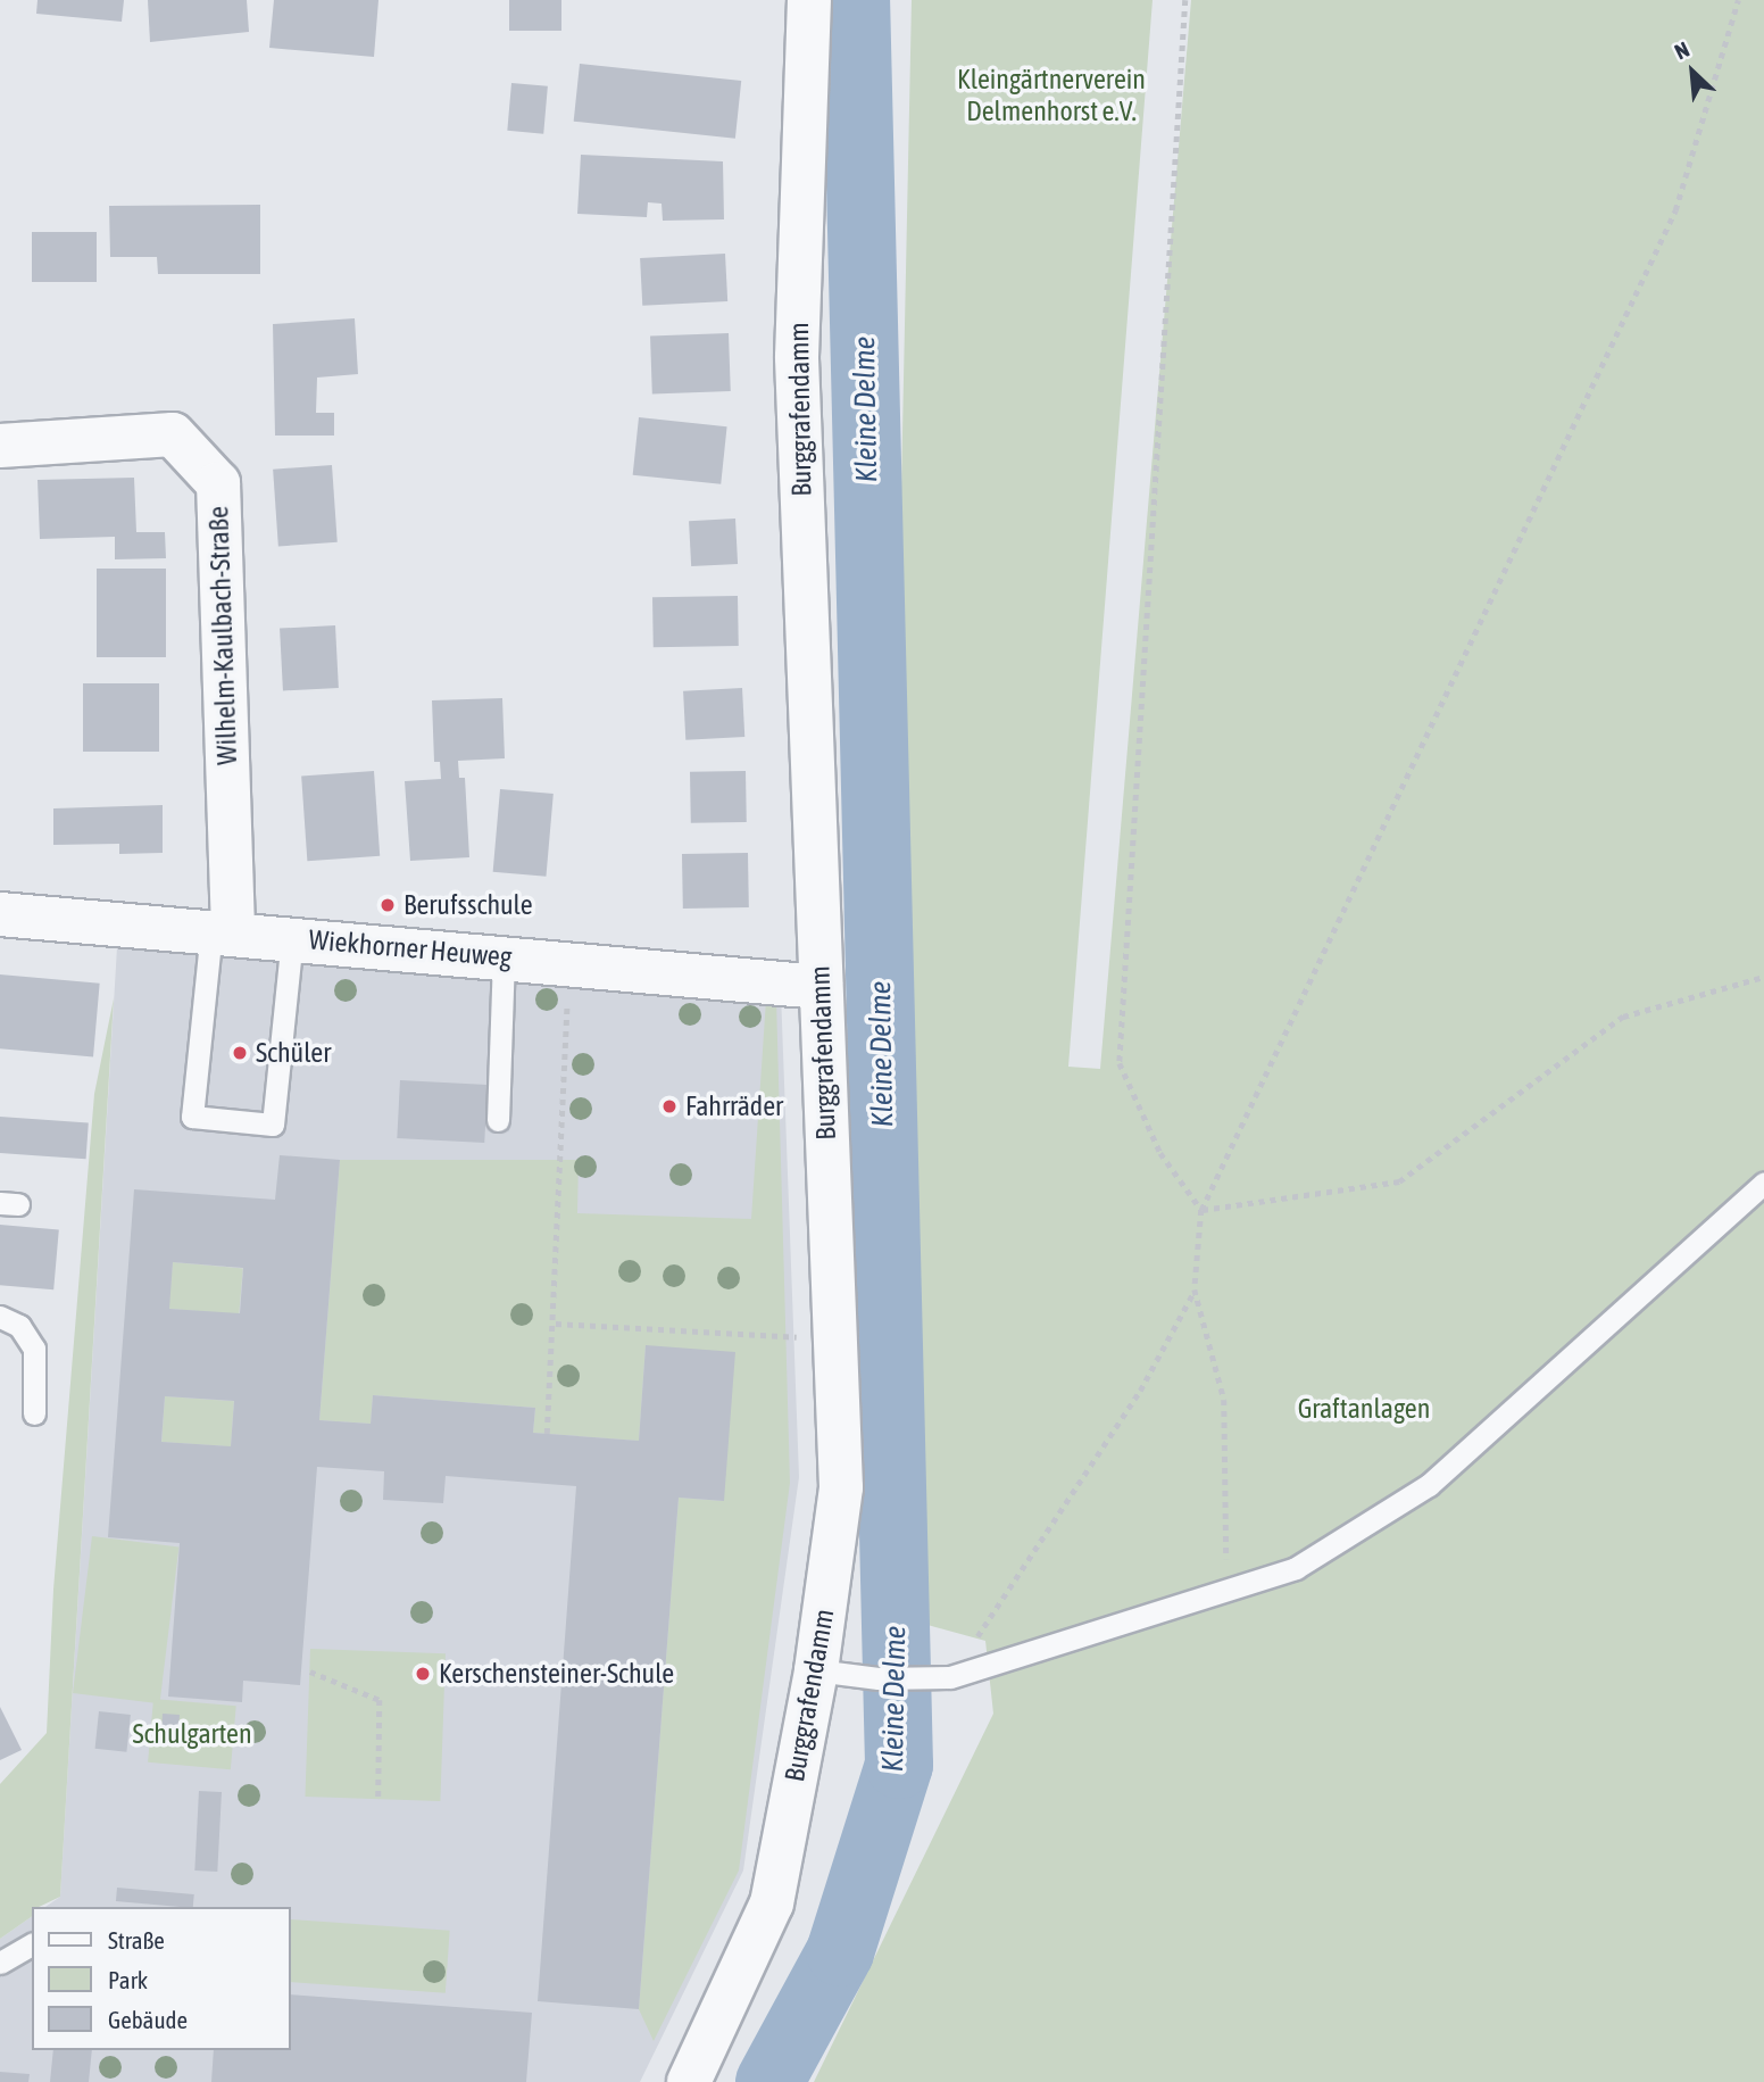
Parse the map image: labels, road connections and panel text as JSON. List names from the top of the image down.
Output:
{
  "streets": {
    "street": ["Burggrafendamm", "Wilhelm-Kaulbach-Straße", "Wiekhorner Heuweg"]
  },
  "crossings": [
    ["Burggrafendamm", "Wiekhorner Heuweg"],
    ["Wilhelm-Kaulbach-Straße", "Wiekhorner Heuweg"]
  ],
  "water": ["Kleine Delme"],
  "parks": ["Kleingärtnerverein Delmenhorst e.V.", "Graftanlagen", "Schulgarten"],
  "places": [
    "Berufsschule",
    "Schüler",
    "Fahrräder",
    "Kerschensteiner-Schule"
  ],
  "legend": ["Straße", "Park", "Gebäude"],
  "north": "top left"
}
